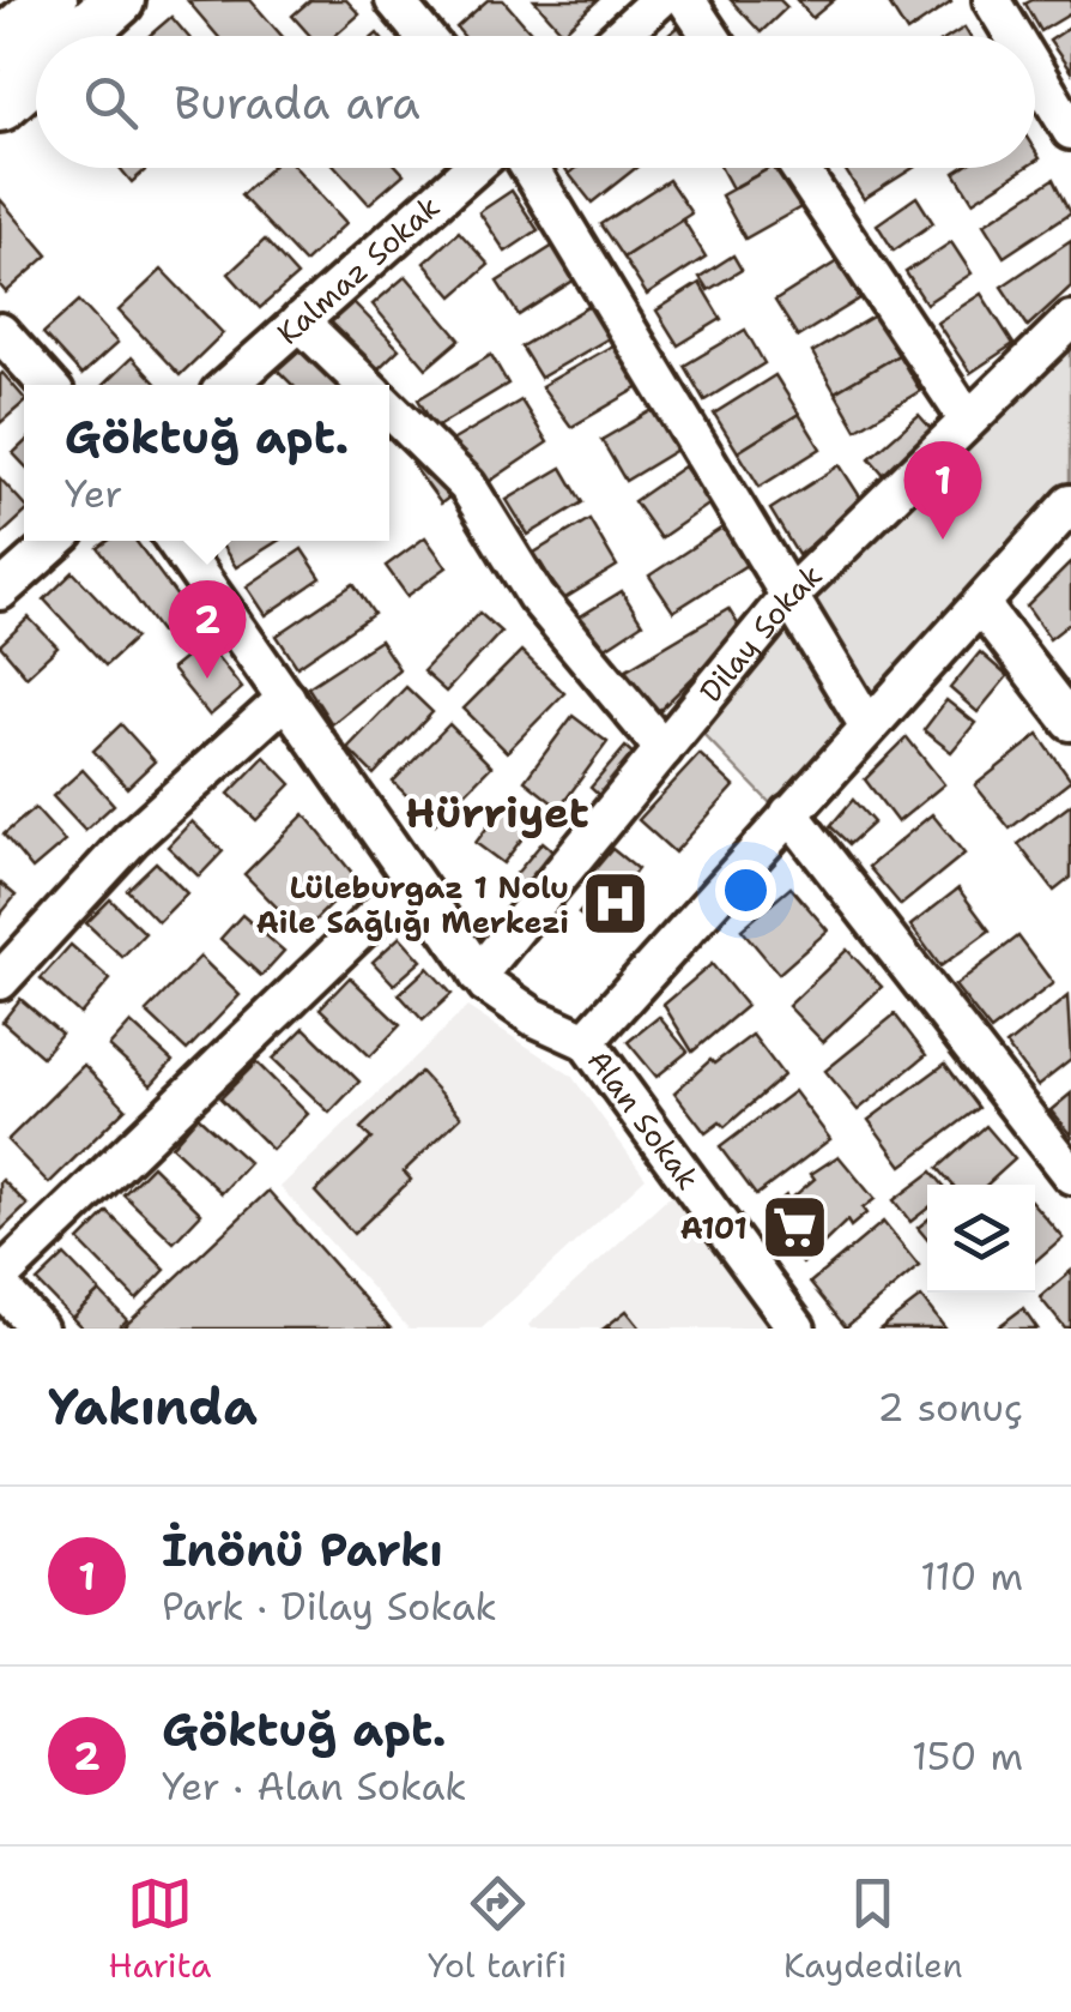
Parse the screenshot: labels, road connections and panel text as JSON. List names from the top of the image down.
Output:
{
  "streets": {
    "street": ["Kalmaz Sokak", "Dilay Sokak", "Alan Sokak"]
  },
  "crossings": [
    ["Dilay Sokak", "Alan Sokak"]
  ],
  "districts": ["Hürriyet"],
  "places": {
    "hospital": ["Lüleburgaz 1 Nolu Aile Sağlığı Merkezi"],
    "supermarket": ["A101"]
  },
  "page": {
    "search": "Burada ara",
    "popup": ["Göktuğ apt.", "Yer"],
    "pins": ["1", "2"],
    "heading": ["Yakında", "2 sonuç"],
    "list": [
      {
        "mark": "1",
        "name": "İnönü Parkı",
        "note": "Park · Dilay Sokak",
        "value": "110 m"
      },
      {
        "mark": "2",
        "name": "Göktuğ apt.",
        "note": "Yer · Alan Sokak",
        "value": "150 m"
      }
    ],
    "nav": ["Harita", "Yol tarifi", "Kaydedilen"]
  }
}
